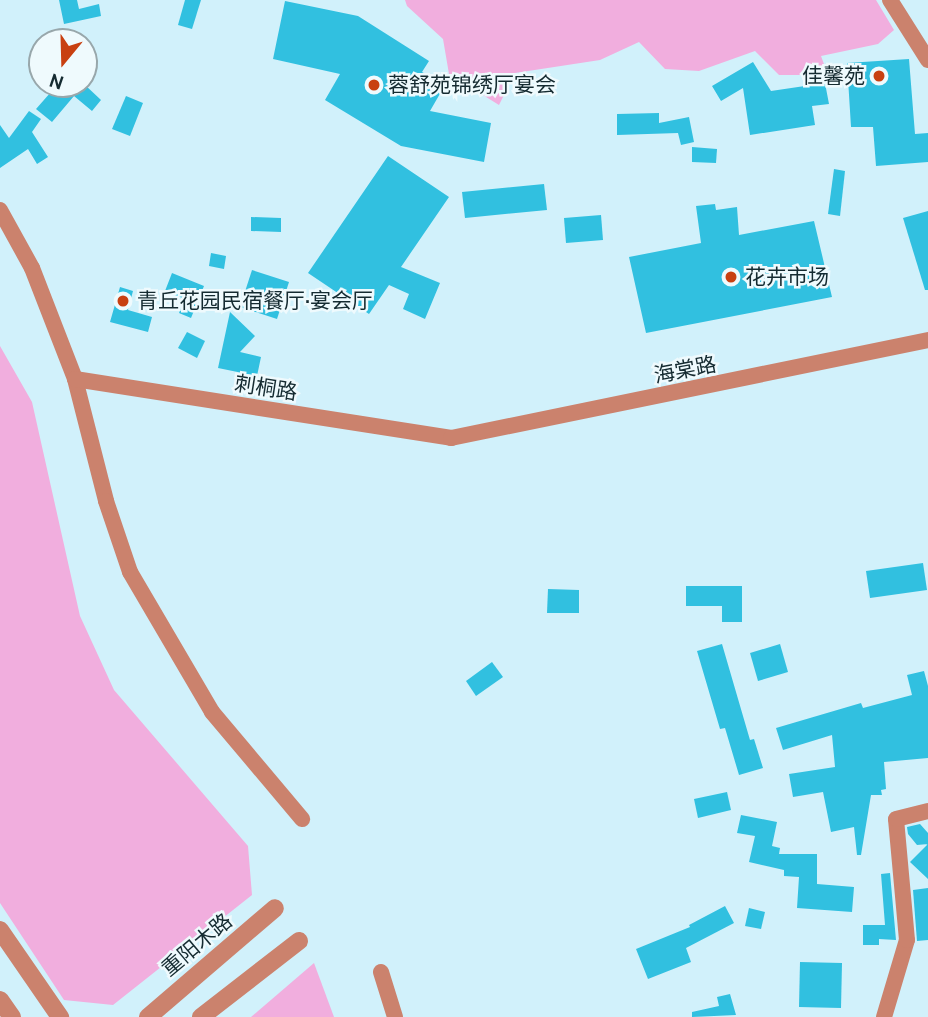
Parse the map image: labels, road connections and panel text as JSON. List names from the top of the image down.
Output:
{
  "streets": {
    "street": ["海棠路", "刺桐路", "重阳木路"]
  },
  "crossings": [
    ["海棠路", "刺桐路"]
  ],
  "places": [
    "佳馨苑",
    "蓉舒苑锦绣厅宴会",
    "花卉市场",
    "青丘花园民宿餐厅·宴会厅"
  ],
  "north": "bottom"
}
